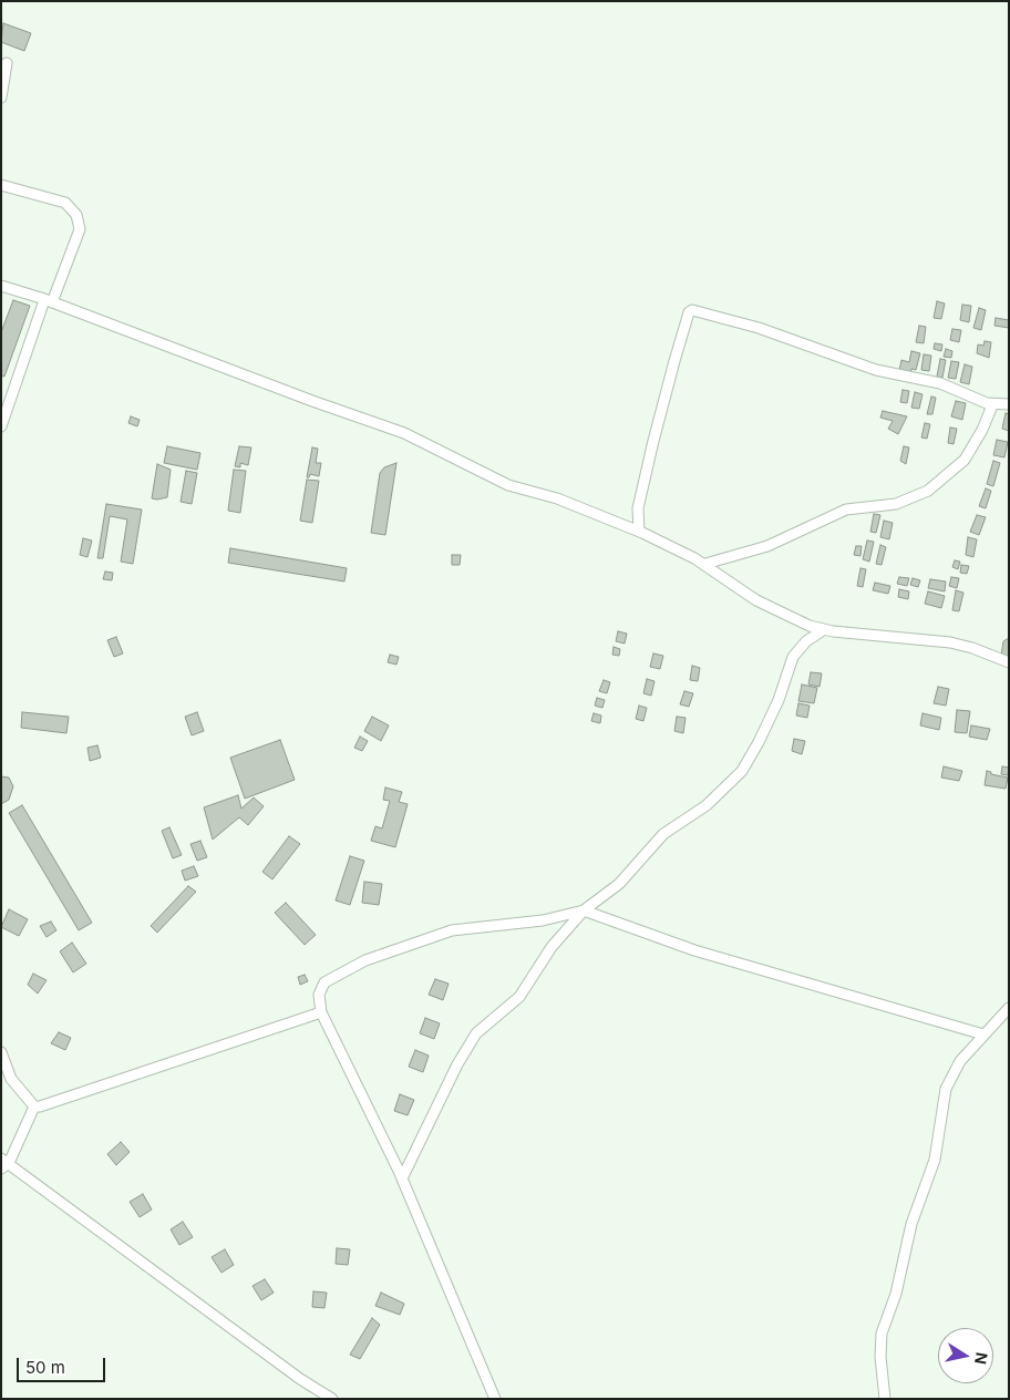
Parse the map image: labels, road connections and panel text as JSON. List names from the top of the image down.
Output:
{
  "scale_bar": "50 m",
  "north": "right"
}
